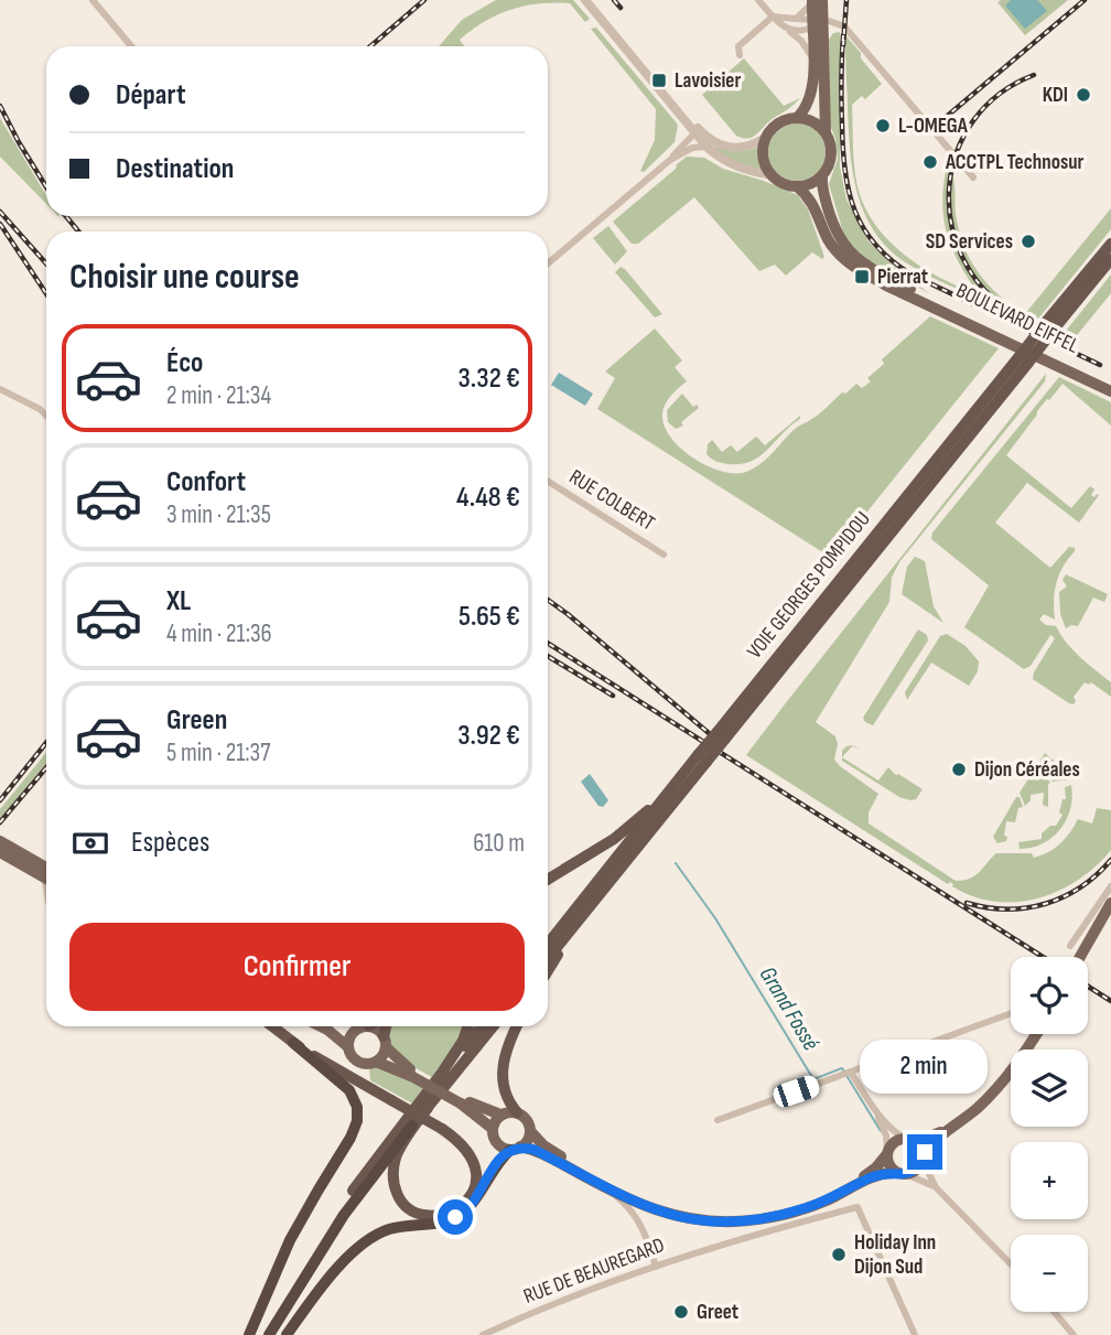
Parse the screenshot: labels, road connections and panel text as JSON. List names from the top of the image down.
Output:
{
  "streets": {
    "highway": ["VOIE GEORGES POMPIDOU"],
    "main road": ["BOULEVARD EIFFEL"],
    "street": ["RUE COLBERT", "RUE DE BEAUREGARD"]
  },
  "water": ["Grand Fossé"],
  "places": {
    "transit": ["Lavoisier", "Pierrat"],
    "other": [
      "KDI",
      "L-OMEGA",
      "ACCTPL Technosur",
      "SD Services",
      "Dijon Céréales",
      "Holiday Inn Dijon Sud",
      "Greet"
    ]
  },
  "page": {
    "banner": ["Départ", "Destination"],
    "heading": "Choisir une course",
    "list": [
      {
        "name": "Éco",
        "note": "2 min · 21:34",
        "value": "3.32 €"
      },
      {
        "name": "Confort",
        "note": "3 min · 21:35",
        "value": "4.48 €"
      },
      {
        "name": "XL",
        "note": "4 min · 21:36",
        "value": "5.65 €"
      },
      {
        "name": "Green",
        "note": "5 min · 21:37",
        "value": "3.92 €"
      }
    ],
    "pay": ["Espèces", "610 m"],
    "buttons": "Confirmer",
    "map_buttons": ["+", "−"],
    "bubble": "2 min"
  }
}
